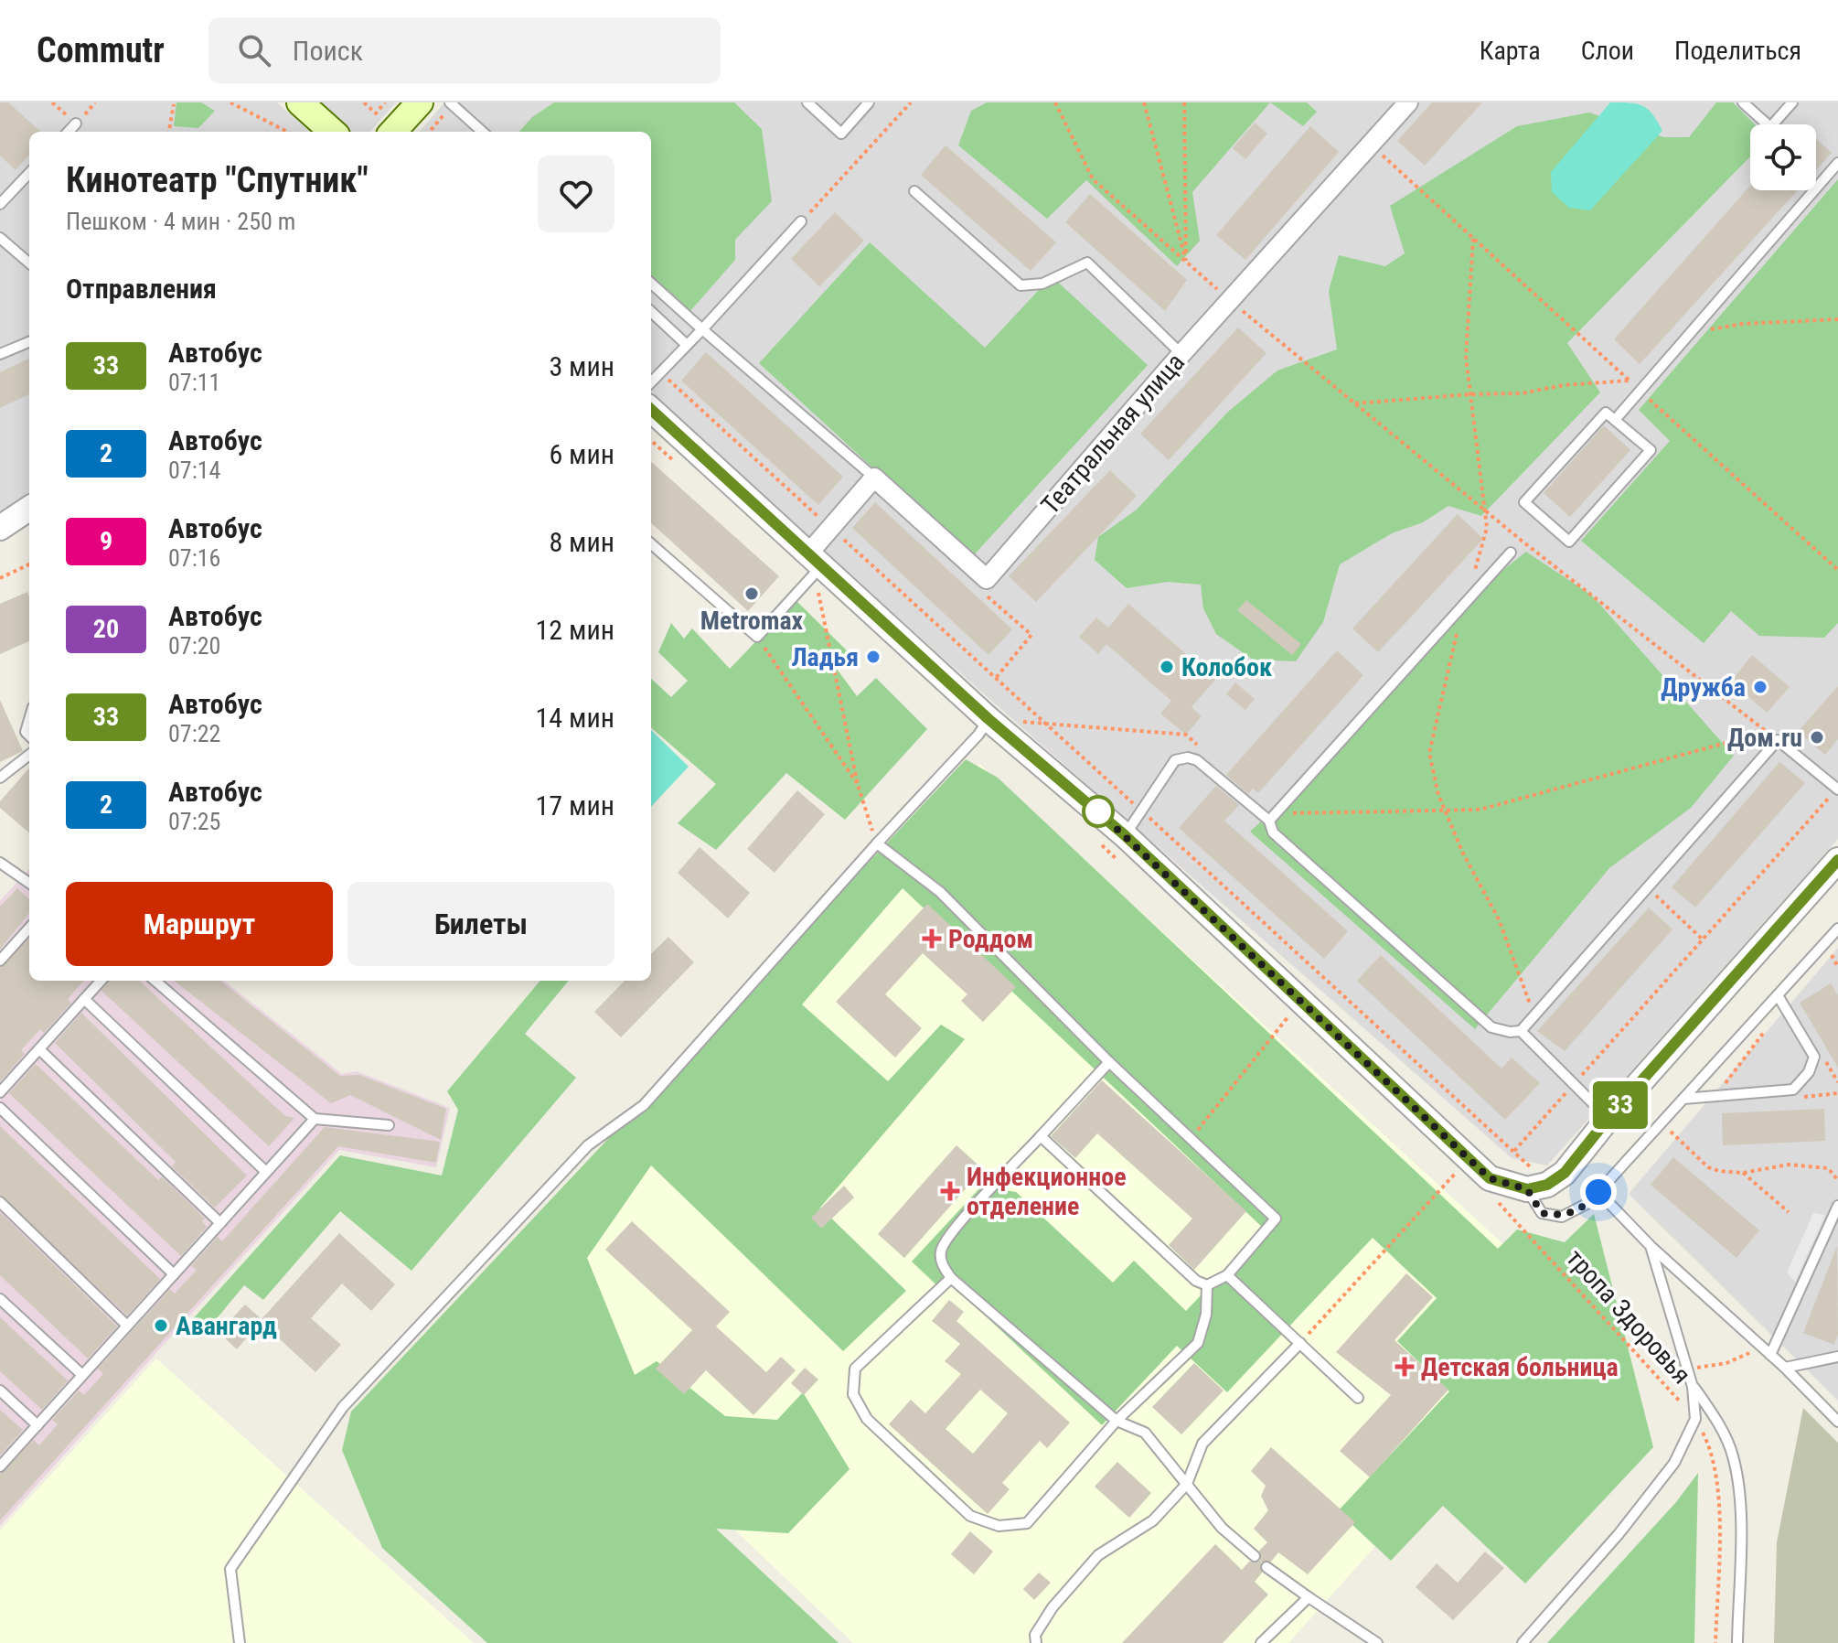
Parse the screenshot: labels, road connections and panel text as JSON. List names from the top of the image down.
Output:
{
  "streets": {
    "street": ["Театральная улица"],
    "path": ["тропа Здоровья"]
  },
  "places": {
    "other": [
      "Metromax",
      "Ладья",
      "Колобок",
      "Дружба",
      "Дом.ru",
      "Авангард"
    ],
    "health": ["Роддом", "Инфекционное отделение", "Детская больница"]
  },
  "lines": ["bus line 33"],
  "page": {
    "header": "Commutr",
    "search": "Поиск",
    "nav": ["Карта", "Слои", "Поделиться"],
    "on_map": "33",
    "heading": [
      ["Кинотеатр \"Спутник\"", "Пешком · 4 мин · 250 m"],
      "Отправления"
    ],
    "list": [
      {
        "mark": "33",
        "name": "Автобус",
        "note": "07:11",
        "value": "3 мин"
      },
      {
        "mark": "2",
        "name": "Автобус",
        "note": "07:14",
        "value": "6 мин"
      },
      {
        "mark": "9",
        "name": "Автобус",
        "note": "07:16",
        "value": "8 мин"
      },
      {
        "mark": "20",
        "name": "Автобус",
        "note": "07:20",
        "value": "12 мин"
      },
      {
        "mark": "33",
        "name": "Автобус",
        "note": "07:22",
        "value": "14 мин"
      },
      {
        "mark": "2",
        "name": "Автобус",
        "note": "07:25",
        "value": "17 мин"
      }
    ],
    "buttons": ["Маршрут", "Билеты"]
  }
}
